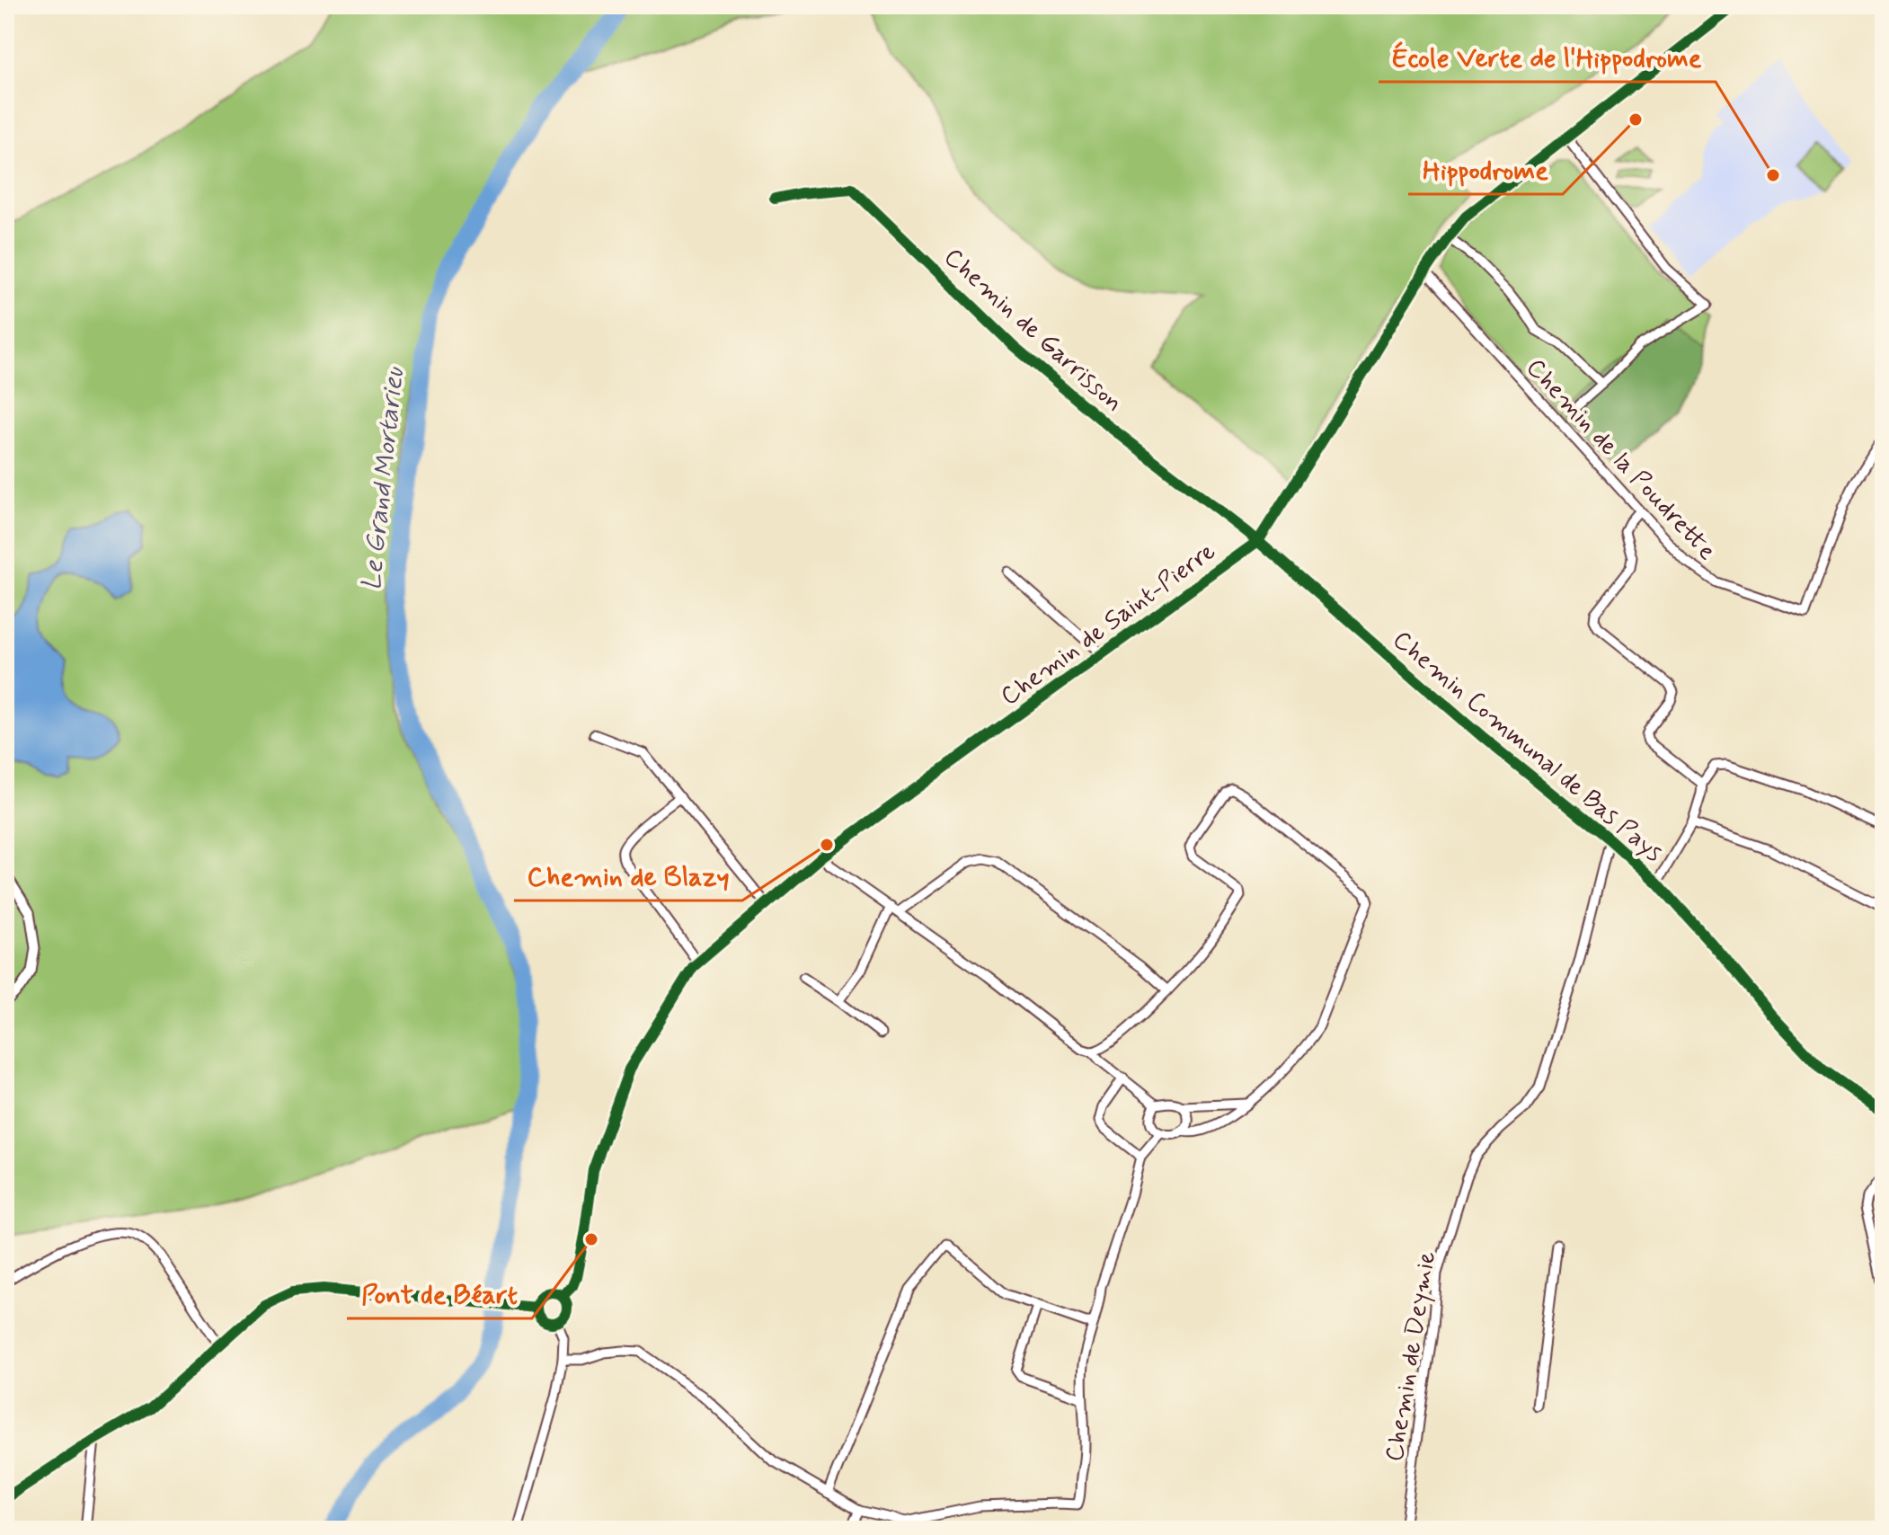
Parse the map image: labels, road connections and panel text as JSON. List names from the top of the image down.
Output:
{
  "streets": {
    "street": [
      "Chemin de Garrisson",
      "Chemin de la Poudrette",
      "Chemin de Saint-Pierre",
      "Chemin Communal de Bas Pays",
      "Chemin de Deymie"
    ]
  },
  "crossings": [
    ["Chemin de Garrisson", "Chemin de Saint-Pierre"],
    ["Chemin de Garrisson", "Chemin Communal de Bas Pays"],
    ["Chemin de la Poudrette", "Chemin de Saint-Pierre"],
    ["Chemin de Saint-Pierre", "Chemin Communal de Bas Pays"],
    ["Chemin Communal de Bas Pays", "Chemin de Deymie"]
  ],
  "water": ["Le Grand Mortarieu"],
  "places": [
    "Hippodrome",
    "École Verte de l'Hippodrome",
    "Chemin de Blazy",
    "Pont de Béart"
  ]
}
